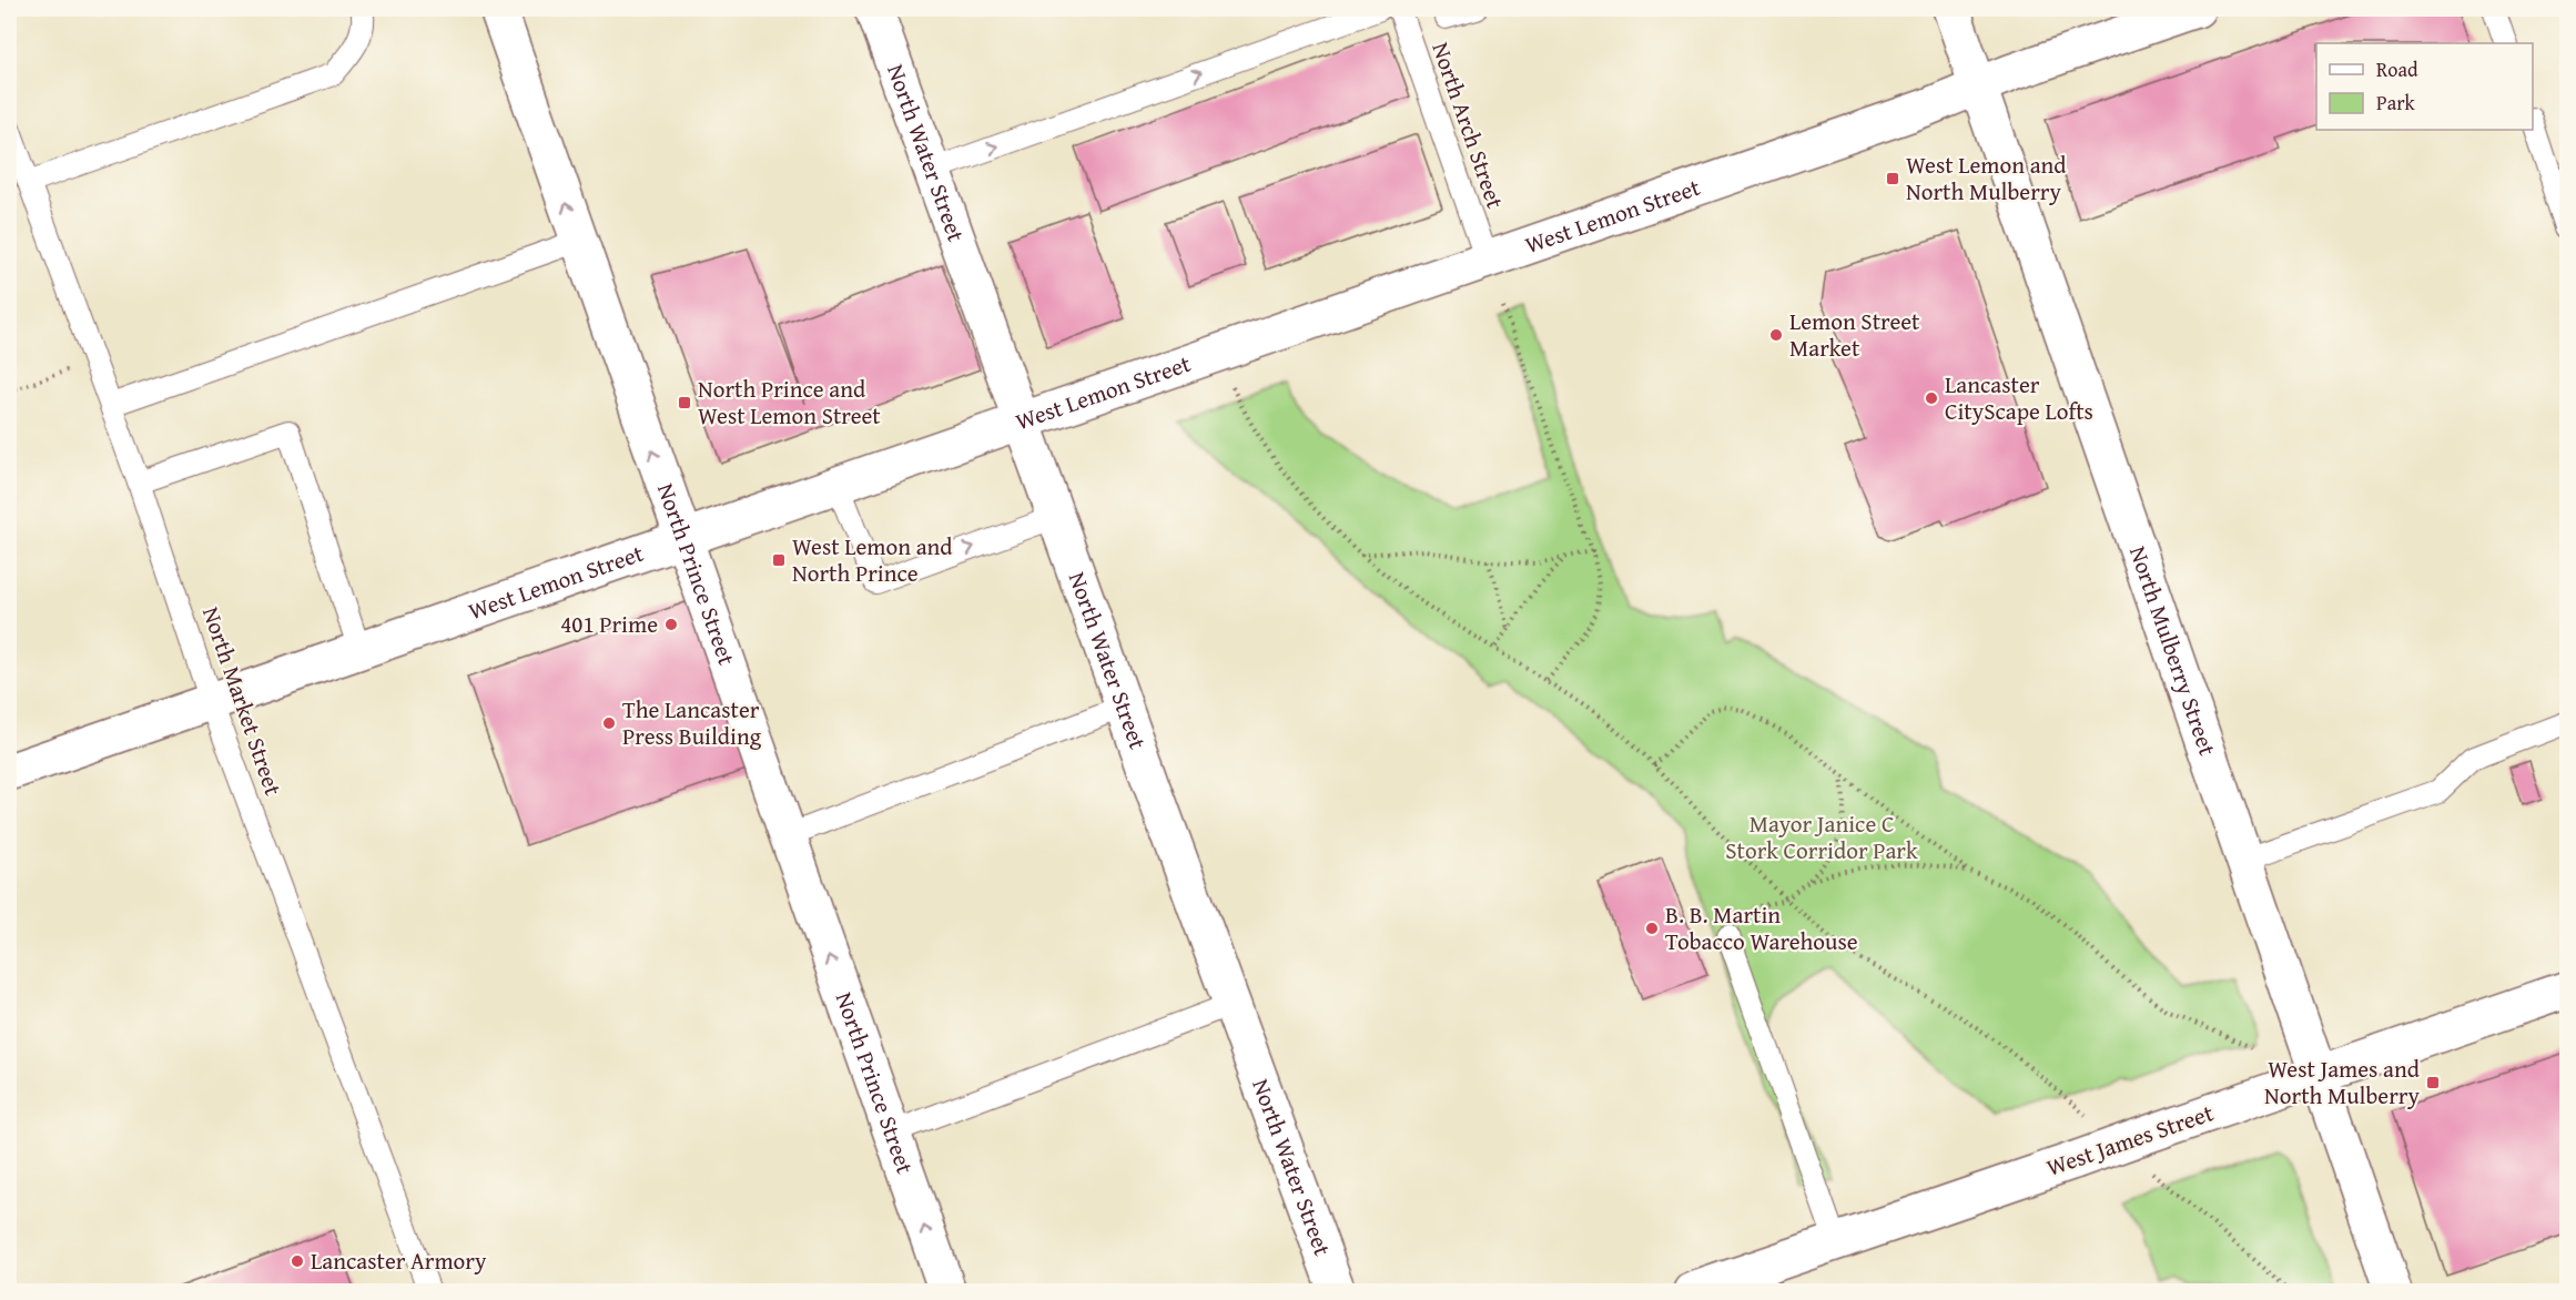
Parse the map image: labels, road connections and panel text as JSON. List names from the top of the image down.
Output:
{
  "streets": {
    "main road": [
      "North Water Street",
      "West Lemon Street",
      "North Prince Street",
      "North Mulberry Street",
      "West James Street"
    ],
    "lane": ["North Arch Street", "North Market Street"]
  },
  "crossings": [
    ["North Arch Street", "West Lemon Street"],
    ["North Water Street", "West Lemon Street"],
    ["West Lemon Street", "North Prince Street"],
    ["West Lemon Street", "North Mulberry Street"],
    ["West Lemon Street", "North Market Street"],
    ["North Mulberry Street", "West James Street"]
  ],
  "one_way": ["North Prince Street"],
  "parks": ["Mayor Janice C Stork Corridor Park"],
  "places": {
    "transit": [
      "West Lemon and North Mulberry",
      "North Prince and West Lemon Street",
      "West Lemon and North Prince",
      "West James and North Mulberry"
    ],
    "other": [
      "Lemon Street Market",
      "Lancaster CityScape Lofts",
      "401 Prime",
      "The Lancaster Press Building",
      "B. B. Martin Tobacco Warehouse",
      "Lancaster Armory"
    ]
  },
  "legend": ["Road", "Park"]
}
